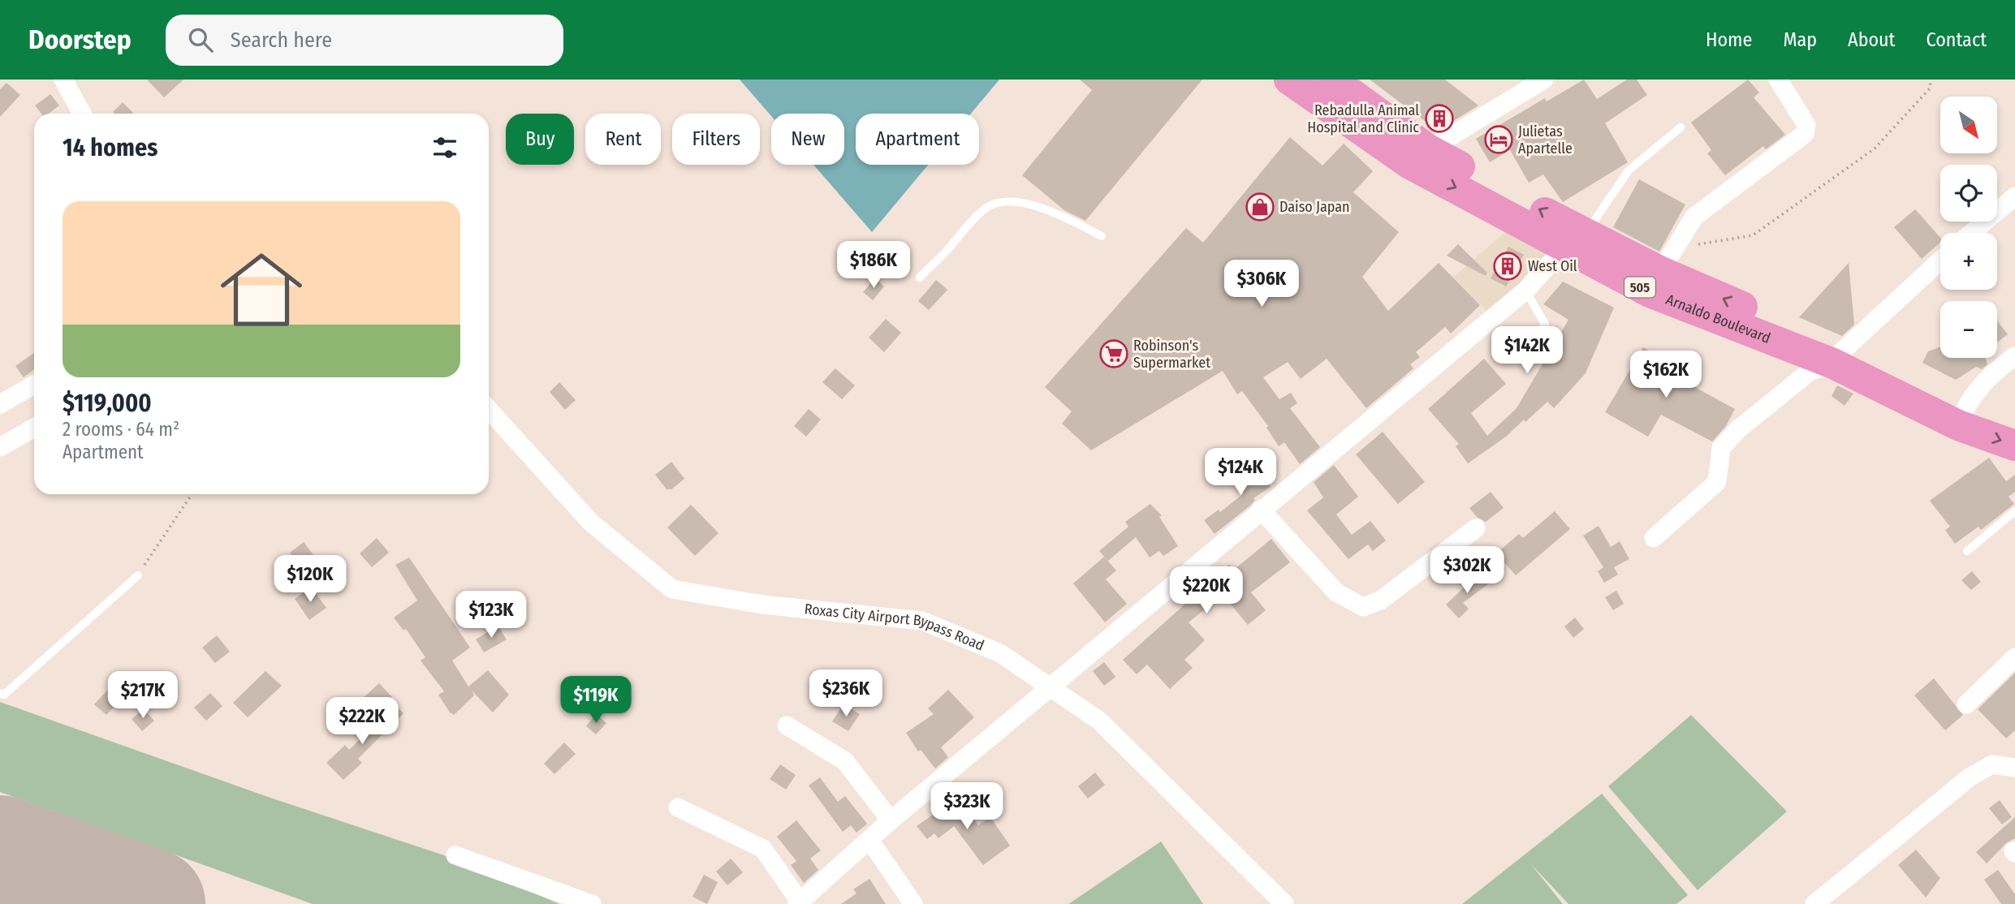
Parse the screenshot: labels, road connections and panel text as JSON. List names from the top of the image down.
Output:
{
  "streets": {
    "highway": ["505", "Arnaldo Boulevard"],
    "street": ["Roxas City Airport Bypass Road"]
  },
  "places": {
    "building": ["Rebadulla Animal Hospital and Clinic", "West Oil"],
    "hotel": ["Julietas Apartelle"],
    "shop": ["Daiso Japan"],
    "supermarket": ["Robinson's Supermarket"]
  },
  "north": "bottom right",
  "page": {
    "header": "Doorstep",
    "search": "Search here",
    "nav": [
      "Home",
      "Map",
      "About",
      "Contact"
    ],
    "map_buttons": ["+", "−"],
    "chip": [
      "Buy",
      "Rent",
      "Filters",
      "New",
      "Apartment"
    ],
    "heading": "14 homes",
    "list": [
      {
        "name": "$119,000",
        "note": "2 rooms · 64 m² · Apartment"
      }
    ],
    "price": [
      "$186K",
      "$306K",
      "$142K",
      "$162K",
      "$124K",
      "$302K",
      "$120K",
      "$220K",
      "$123K",
      "$236K",
      "$217K",
      "$119K",
      "$222K",
      "$323K"
    ]
  }
}
